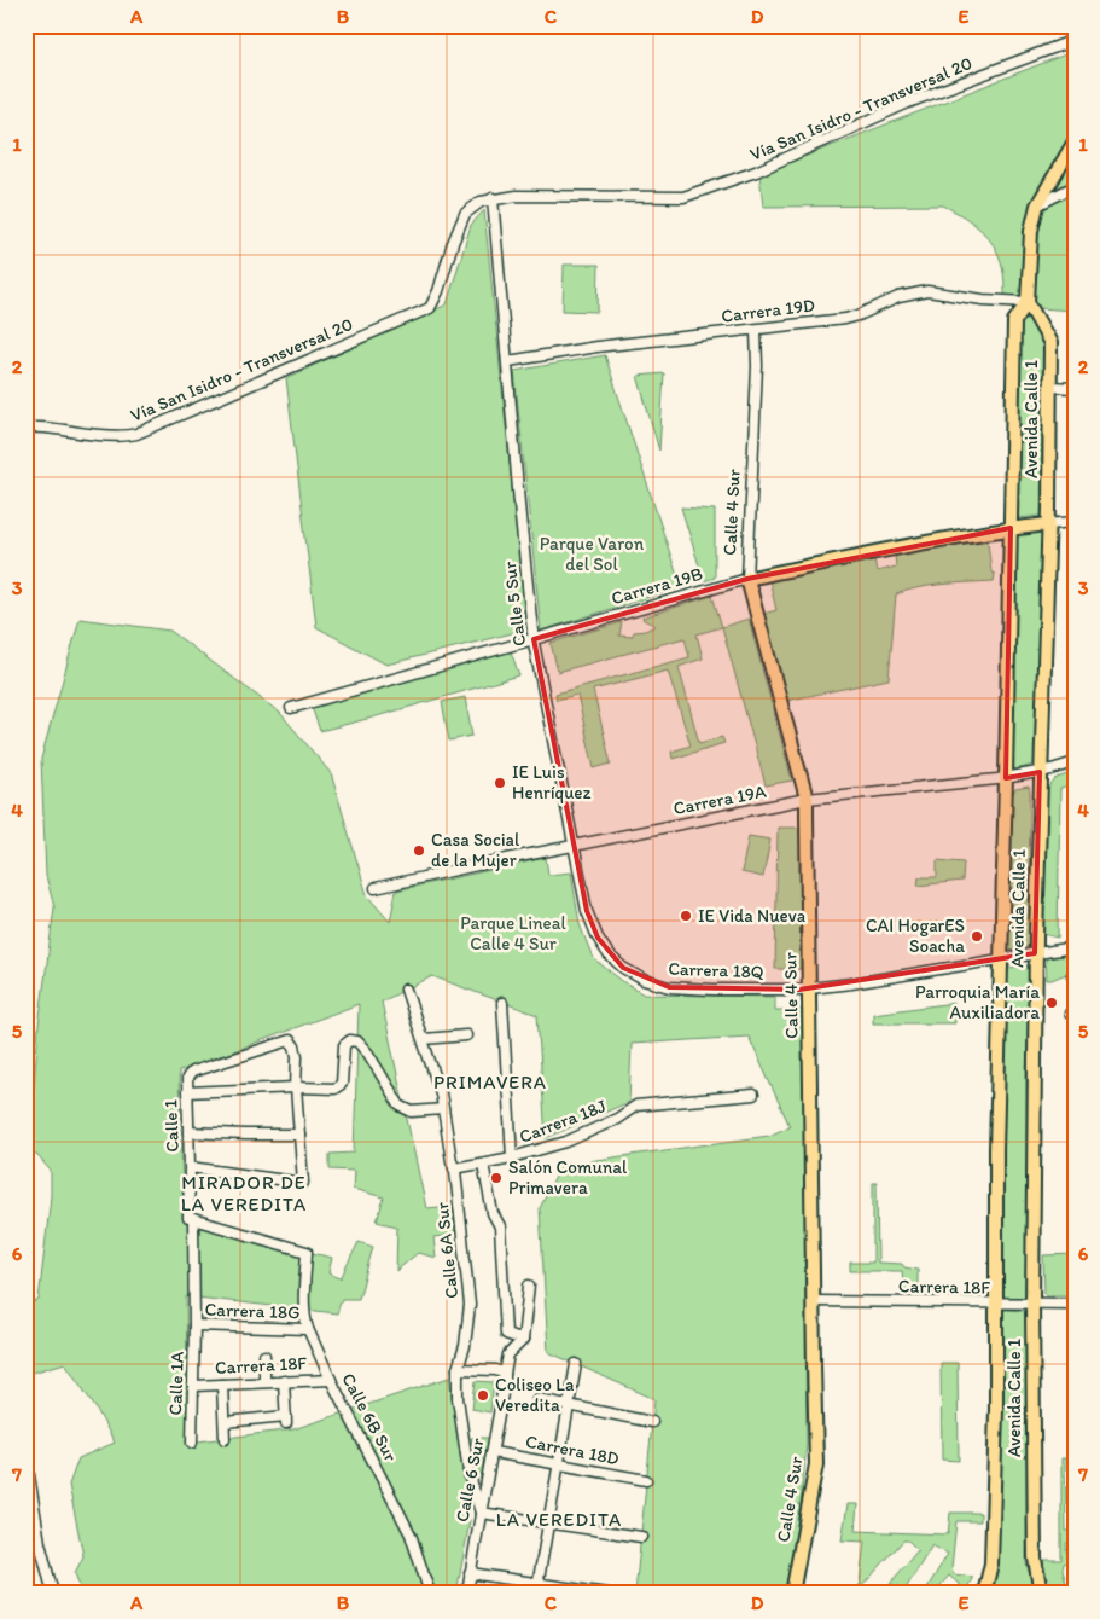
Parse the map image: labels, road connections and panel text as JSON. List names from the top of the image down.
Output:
{
  "streets": {
    "main road": ["Avenida Calle 1", "Calle 4 Sur", "Carrera 19B"],
    "street": [
      "Vía San Isidro - Transversal 20",
      "Carrera 19D",
      "Calle 5 Sur",
      "Carrera 19A",
      "Carrera 18Q",
      "Carrera 18J",
      "Calle 1",
      "Calle 6A Sur",
      "Carrera 18F",
      "Carrera 18G",
      "Calle 1A",
      "Calle 6B Sur",
      "Carrera 18D",
      "Calle 6 Sur"
    ]
  },
  "crossings": [
    ["Vía San Isidro - Transversal 20", "Calle 5 Sur"],
    ["Carrera 19D", "Avenida Calle 1"],
    ["Carrera 19D", "Calle 4 Sur"],
    ["Carrera 19D", "Calle 5 Sur"],
    ["Avenida Calle 1", "Carrera 19B"],
    ["Avenida Calle 1", "Carrera 19A"],
    ["Avenida Calle 1", "Carrera 18Q"],
    ["Avenida Calle 1", "Carrera 18F"],
    ["Calle 4 Sur", "Carrera 19B"],
    ["Calle 4 Sur", "Carrera 19A"],
    ["Calle 4 Sur", "Carrera 18Q"],
    ["Calle 4 Sur", "Carrera 18F"],
    ["Carrera 19B", "Calle 5 Sur"],
    ["Calle 5 Sur", "Carrera 19A"],
    ["Calle 5 Sur", "Carrera 18Q"],
    ["Carrera 18J", "Calle 6A Sur"],
    ["Calle 1", "Carrera 18G"],
    ["Calle 1", "Calle 1A"],
    ["Calle 1", "Calle 6B Sur"],
    ["Calle 6A Sur", "Calle 6 Sur"],
    ["Carrera 18F", "Calle 1A"],
    ["Carrera 18F", "Calle 6B Sur"],
    ["Carrera 18G", "Calle 1A"],
    ["Carrera 18G", "Calle 6B Sur"],
    ["Carrera 18D", "Calle 6 Sur"]
  ],
  "districts": ["PRIMAVERA", "MIRADOR DE LA VEREDITA", "LA VEREDITA"],
  "parks": ["Parque Varon del Sol", "Parque Lineal Calle 4 Sur"],
  "places": [
    "IE Luis Henríquez",
    "Casa Social de la Mujer",
    "IE Vida Nueva",
    "CAI HogarES Soacha",
    "Parroquia María Auxiliadora",
    "Salón Comunal Primavera",
    "Coliseo La Veredita"
  ],
  "grid": {
    "columns": [
      "A",
      "B",
      "C",
      "D",
      "E"
    ],
    "rows": [
      "1",
      "2",
      "3",
      "4",
      "5",
      "6",
      "7"
    ]
  }
}
